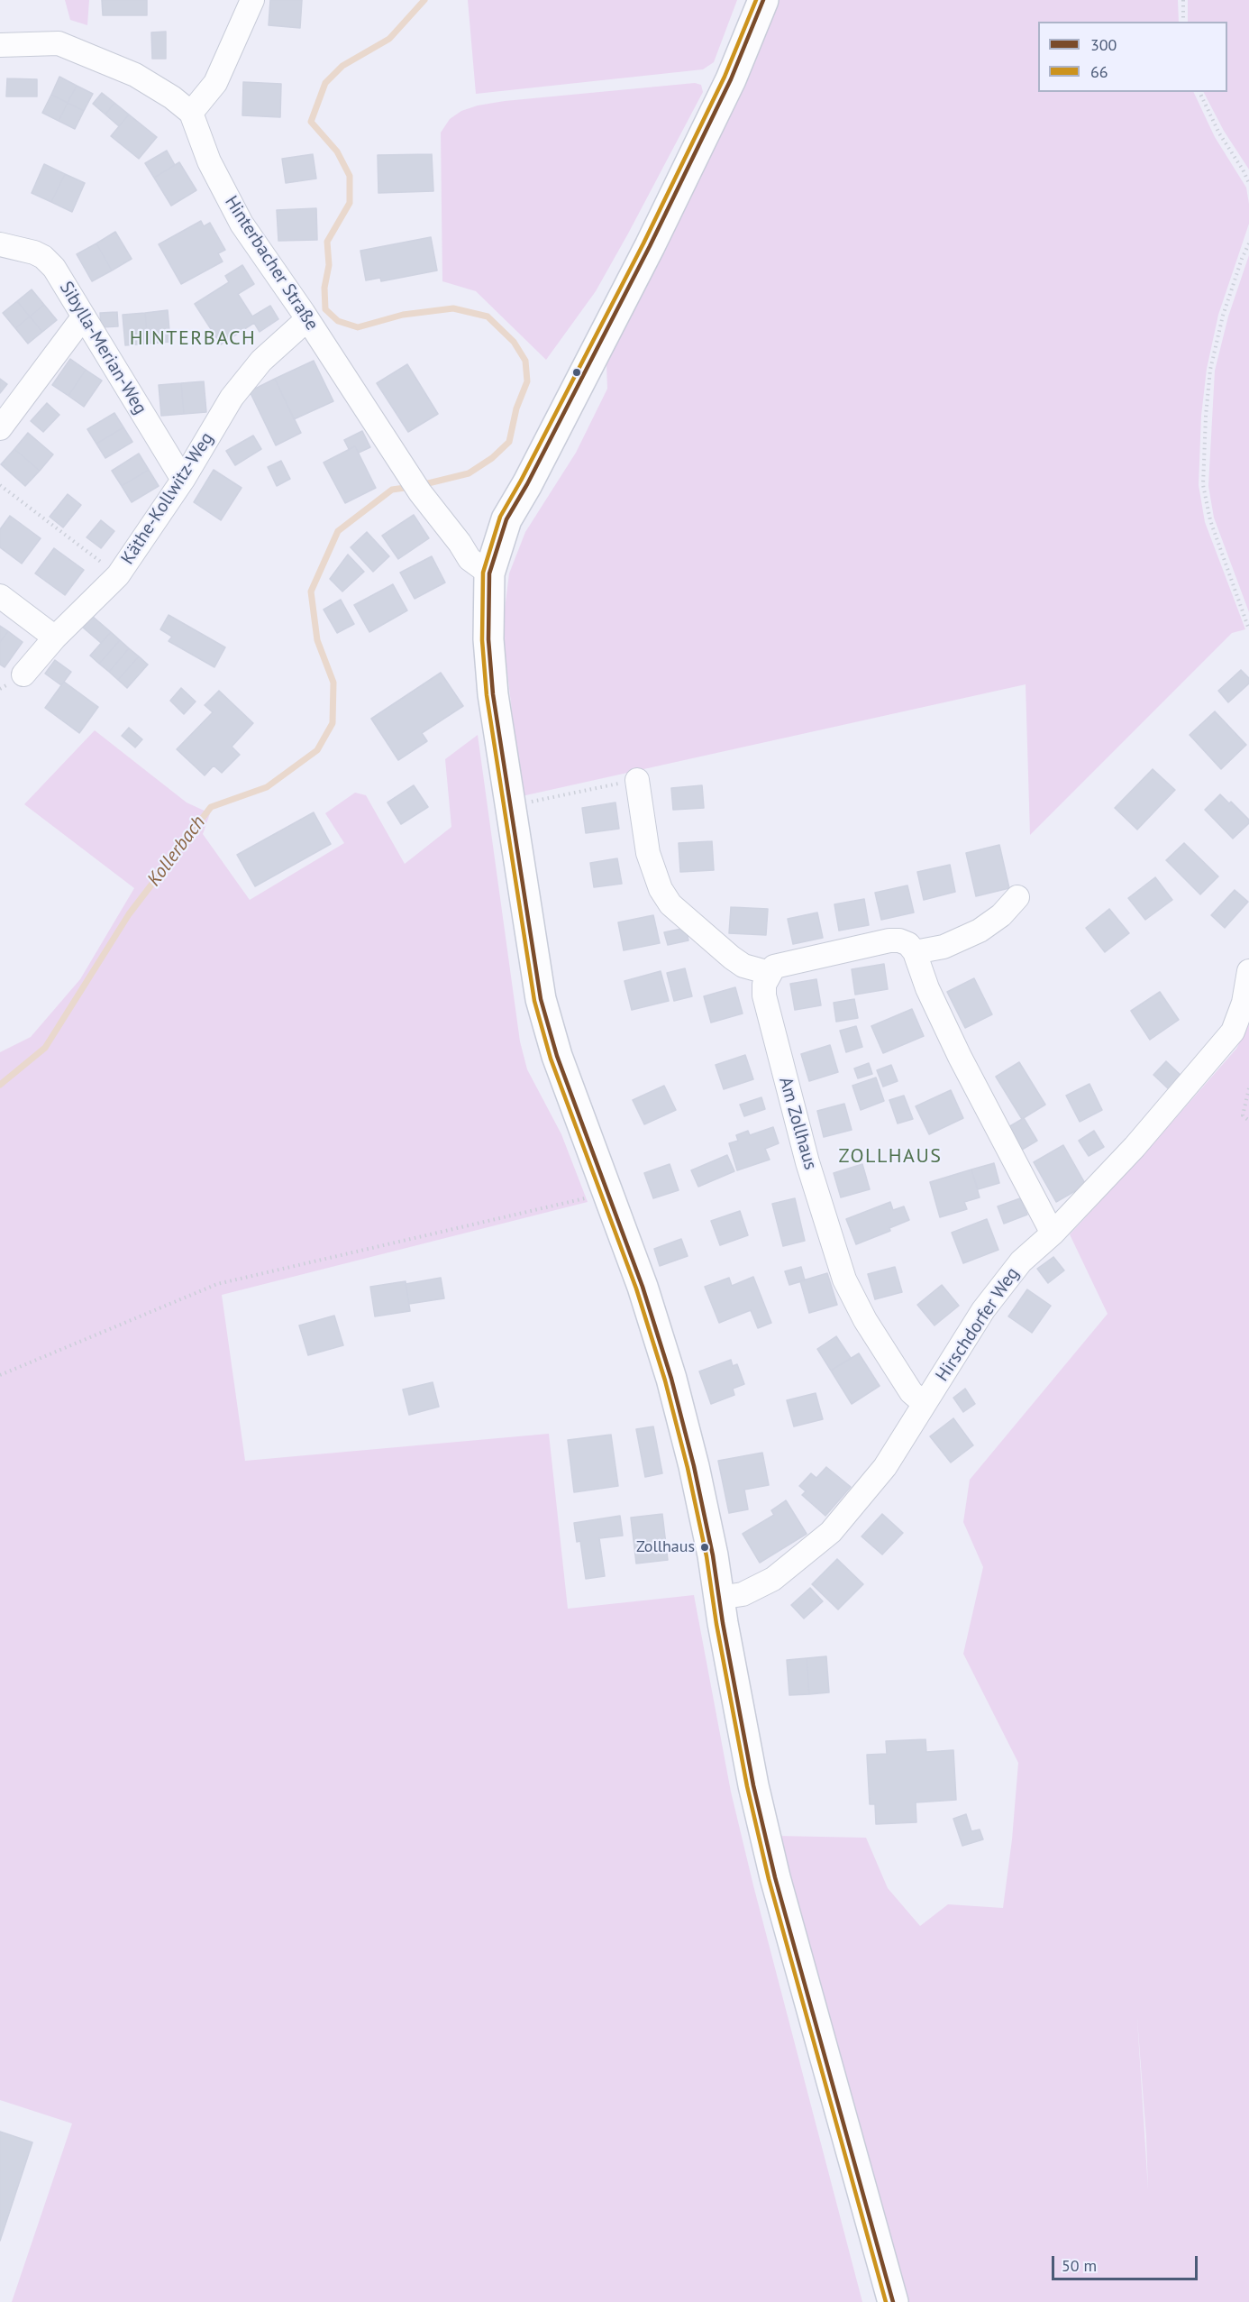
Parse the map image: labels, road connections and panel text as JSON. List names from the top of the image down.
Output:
{
  "streets": {
    "street": [
      "Hinterbacher Straße",
      "Sibylla-Merian-Weg",
      "Käthe-Kollwitz-Weg",
      "Am Zollhaus",
      "Hirschdorfer Weg"
    ]
  },
  "crossings": [
    ["Hinterbacher Straße", "Käthe-Kollwitz-Weg"],
    ["Sibylla-Merian-Weg", "Käthe-Kollwitz-Weg"],
    ["Am Zollhaus", "Hirschdorfer Weg"]
  ],
  "districts": ["HINTERBACH", "ZOLLHAUS"],
  "water": ["Kollerbach"],
  "places": ["Zollhaus"],
  "lines": ["transit line 300", "transit line 66"],
  "legend": ["300", "66"],
  "scale_bar": "50 m"
}
